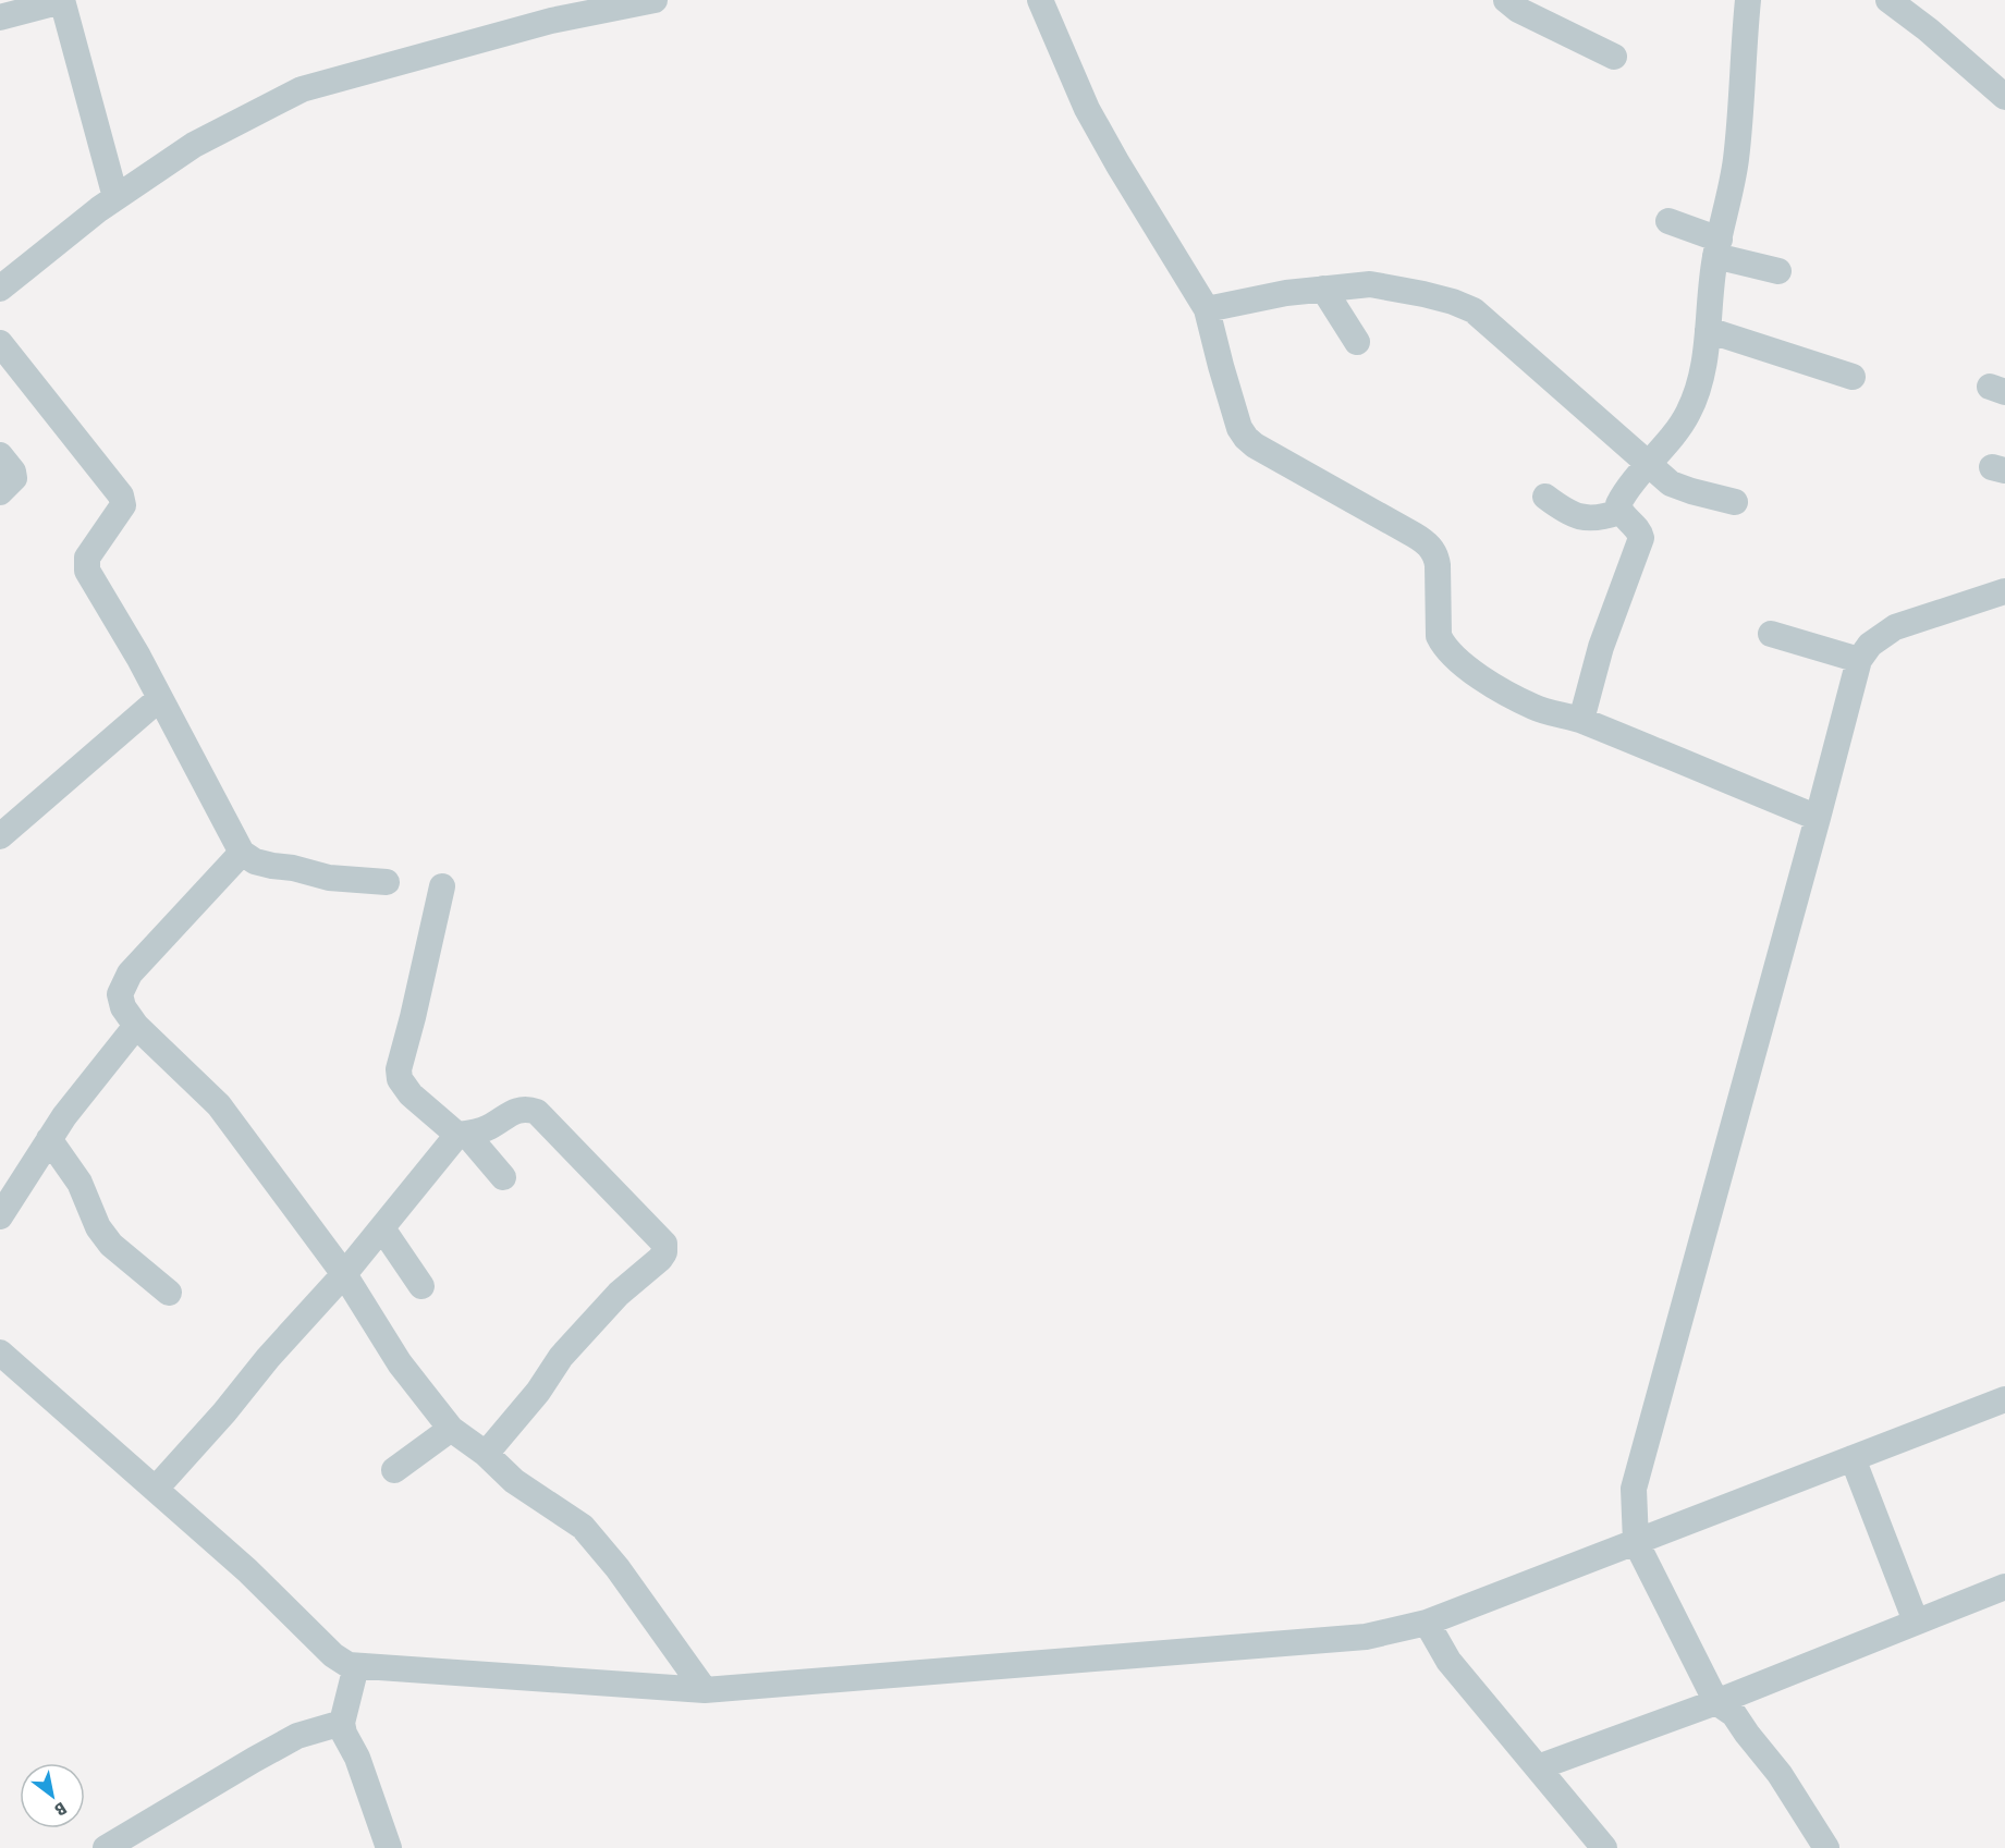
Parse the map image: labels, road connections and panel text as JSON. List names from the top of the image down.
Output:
{
  "north": "bottom right"
}
